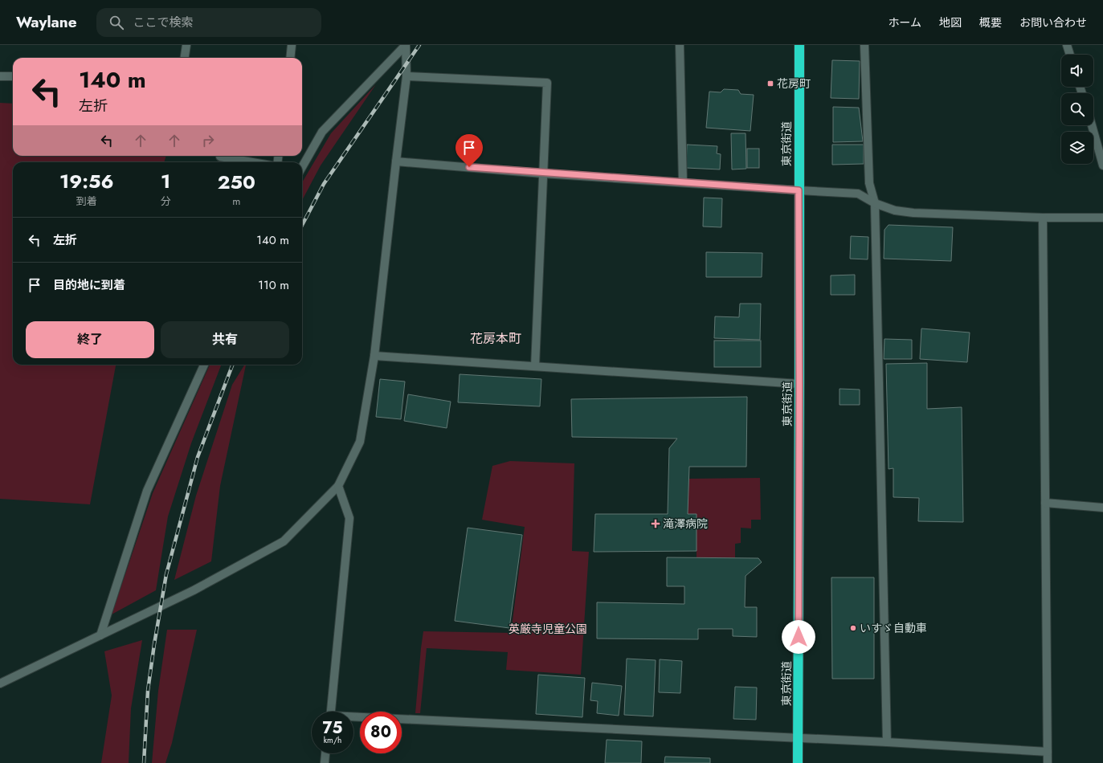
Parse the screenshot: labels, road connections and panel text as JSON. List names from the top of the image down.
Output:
{
  "streets": {
    "highway": ["東京街道"]
  },
  "districts": ["花房本町"],
  "parks": ["英厳寺児童公園"],
  "places": {
    "transit": ["花房町"],
    "health": ["滝澤病院"],
    "other": ["いすゞ自動車"]
  },
  "page": {
    "header": "Waylane",
    "search": "ここで検索",
    "nav": [
      "ホーム",
      "地図",
      "概要",
      "お問い合わせ"
    ],
    "turn": ["140 m", "左折"],
    "eta": [
      "19:56",
      "到着",
      "1",
      "分",
      "250",
      "m"
    ],
    "list": [
      {
        "name": "左折",
        "value": "140 m"
      },
      {
        "name": "目的地に到着",
        "value": "110 m"
      }
    ],
    "buttons": ["終了", "共有"],
    "speed": "75 km/h",
    "limit": "80"
  }
}
